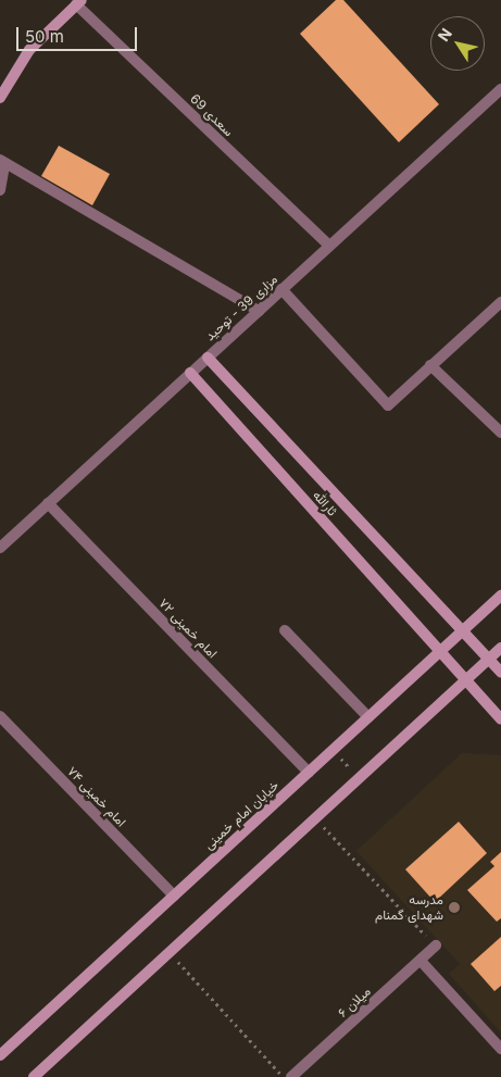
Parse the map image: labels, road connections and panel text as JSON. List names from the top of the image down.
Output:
{
  "streets": {
    "main road": ["ثارالله", "خیابان امام خمینی"],
    "street": [
      "سعدی 69",
      "مزاری 39 - توحید",
      "امام خمینی ۷۲",
      "امام خمینی ۷۴",
      "میلان ۶"
    ]
  },
  "crossings": [
    ["سعدی 69", "مزاری 39 - توحید"],
    ["مزاری 39 - توحید", "ثارالله"],
    ["مزاری 39 - توحید", "امام خمینی ۷۲"],
    ["ثارالله", "خیابان امام خمینی"],
    ["امام خمینی ۷۲", "خیابان امام خمینی"],
    ["امام خمینی ۷۴", "خیابان امام خمینی"]
  ],
  "places": ["مدرسه شهدای گمنام"],
  "scale_bar": "50 m",
  "north": "top left"
}
